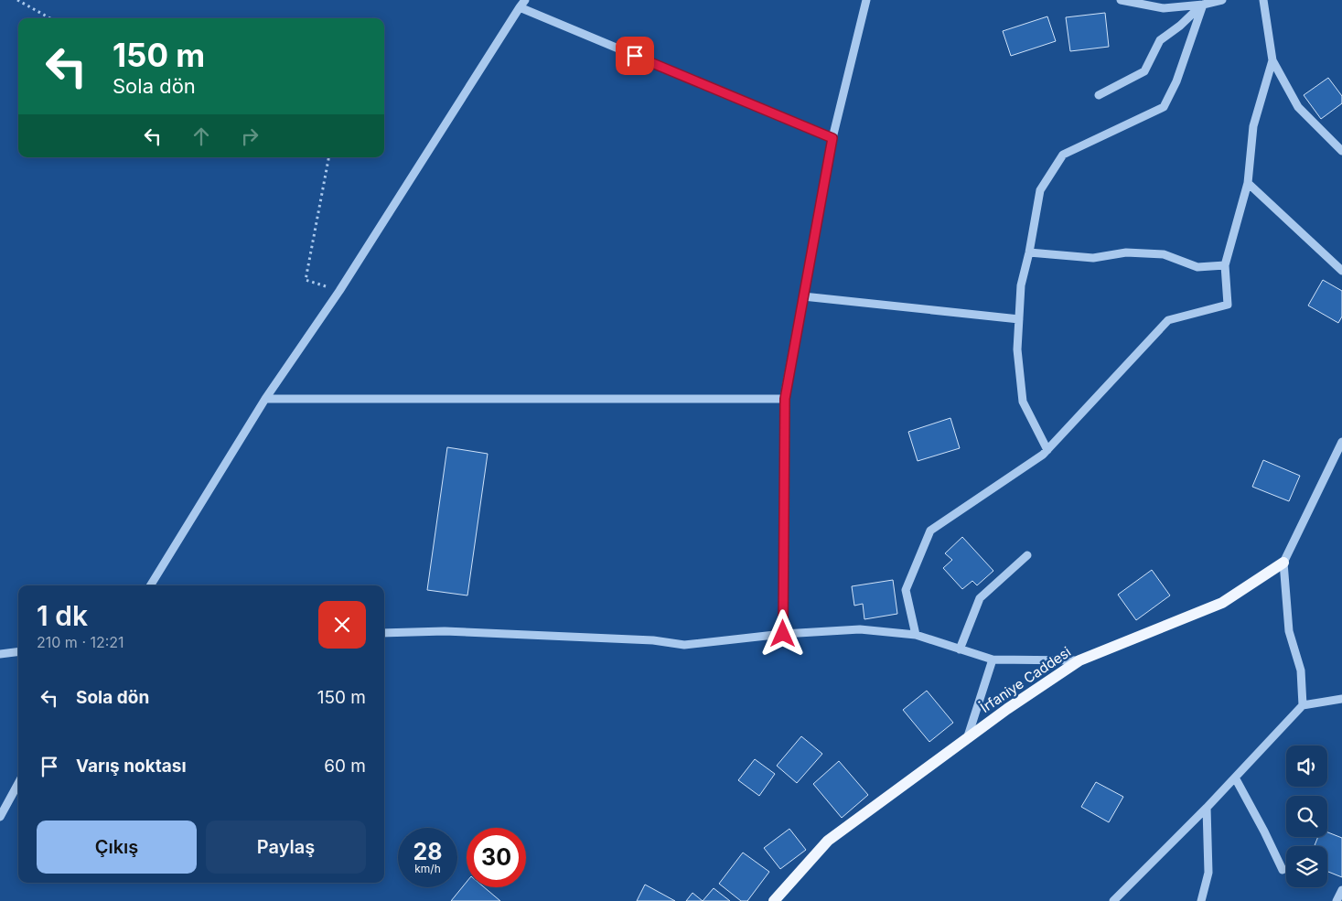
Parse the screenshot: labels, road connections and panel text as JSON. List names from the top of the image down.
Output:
{
  "streets": {
    "main road": ["İrfaniye Caddesi"]
  },
  "page": {
    "turn": ["150 m", "Sola dön"],
    "heading": ["1 dk", "210 m · 12:21"],
    "list": [
      {
        "name": "Sola dön",
        "value": "150 m"
      },
      {
        "name": "Varış noktası",
        "value": "60 m"
      }
    ],
    "buttons": ["Çıkış", "Paylaş"],
    "speed": "28 km/h",
    "limit": "30"
  }
}
